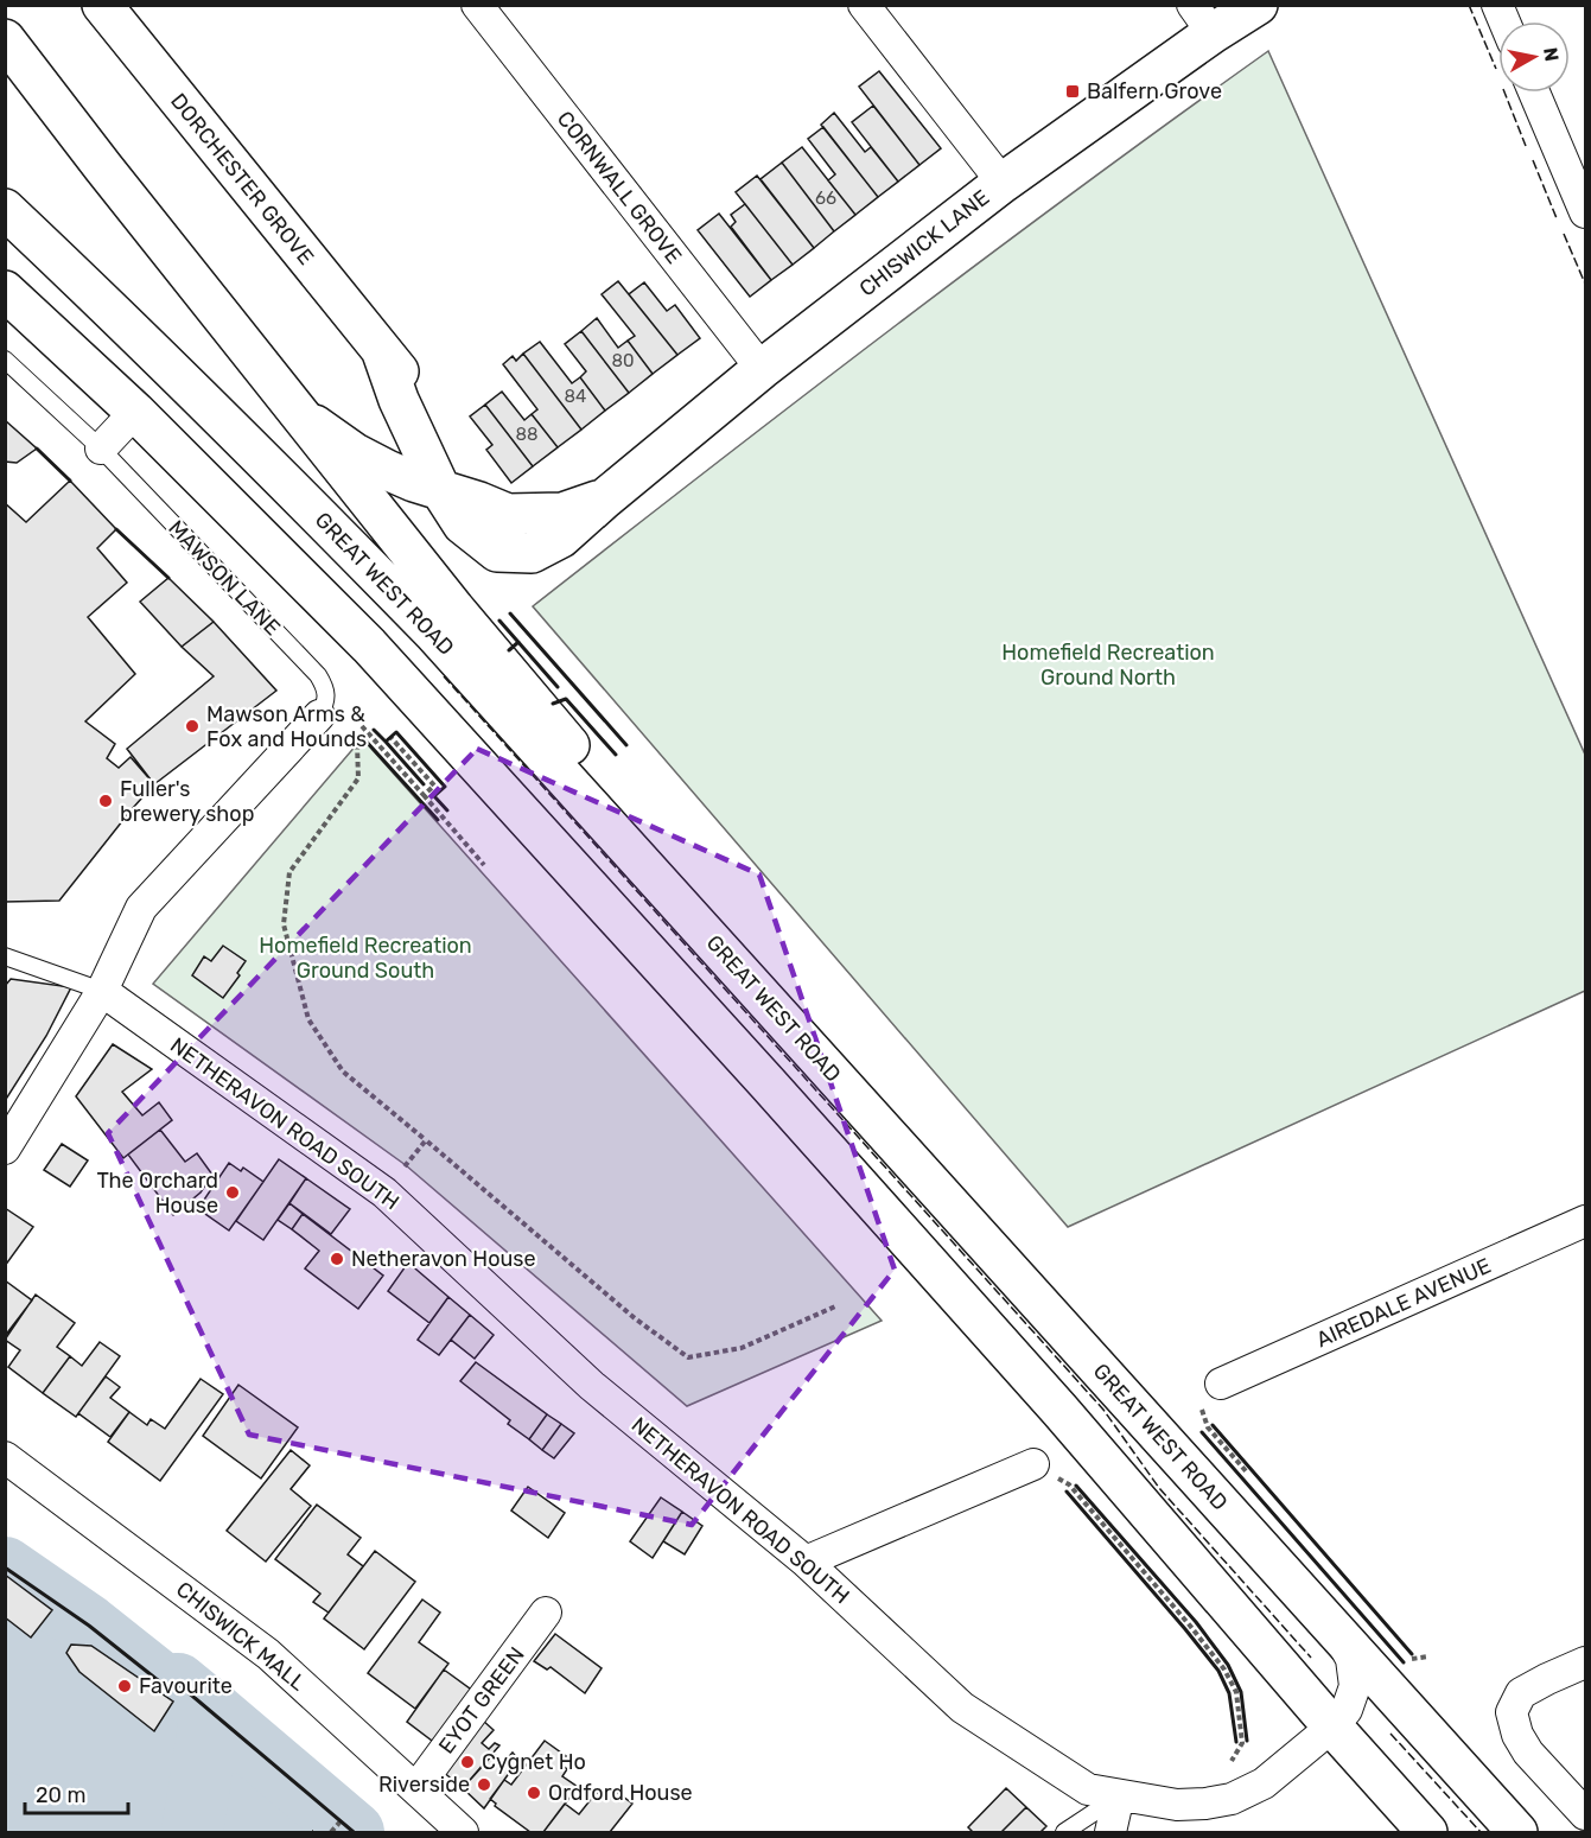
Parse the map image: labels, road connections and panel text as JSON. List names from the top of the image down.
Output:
{
  "streets": {
    "main road": ["DORCHESTER GROVE", "CHISWICK LANE", "GREAT WEST ROAD"],
    "street": [
      "CORNWALL GROVE",
      "NETHERAVON ROAD SOUTH",
      "AIREDALE AVENUE",
      "CHISWICK MALL",
      "EYOT GREEN"
    ],
    "lane": ["MAWSON LANE"]
  },
  "crossings": [
    ["DORCHESTER GROVE", "CHISWICK LANE"],
    ["CORNWALL GROVE", "CHISWICK LANE"],
    ["GREAT WEST ROAD", "NETHERAVON ROAD SOUTH"],
    ["CHISWICK MALL", "EYOT GREEN"]
  ],
  "parks": ["Homefield Recreation Ground North", "Homefield Recreation Ground South"],
  "places": {
    "transit": ["Balfern Grove"],
    "other": [
      "Mawson Arms & Fox and Hounds",
      "Fuller's brewery shop",
      "The Orchard House",
      "Netheravon House",
      "Favourite",
      "Cygnet Ho",
      "Riverside",
      "Ordford House"
    ]
  },
  "house_numbers": [
    "66",
    "80",
    "84",
    "88"
  ],
  "scale_bar": "20 m",
  "north": "right"
}
